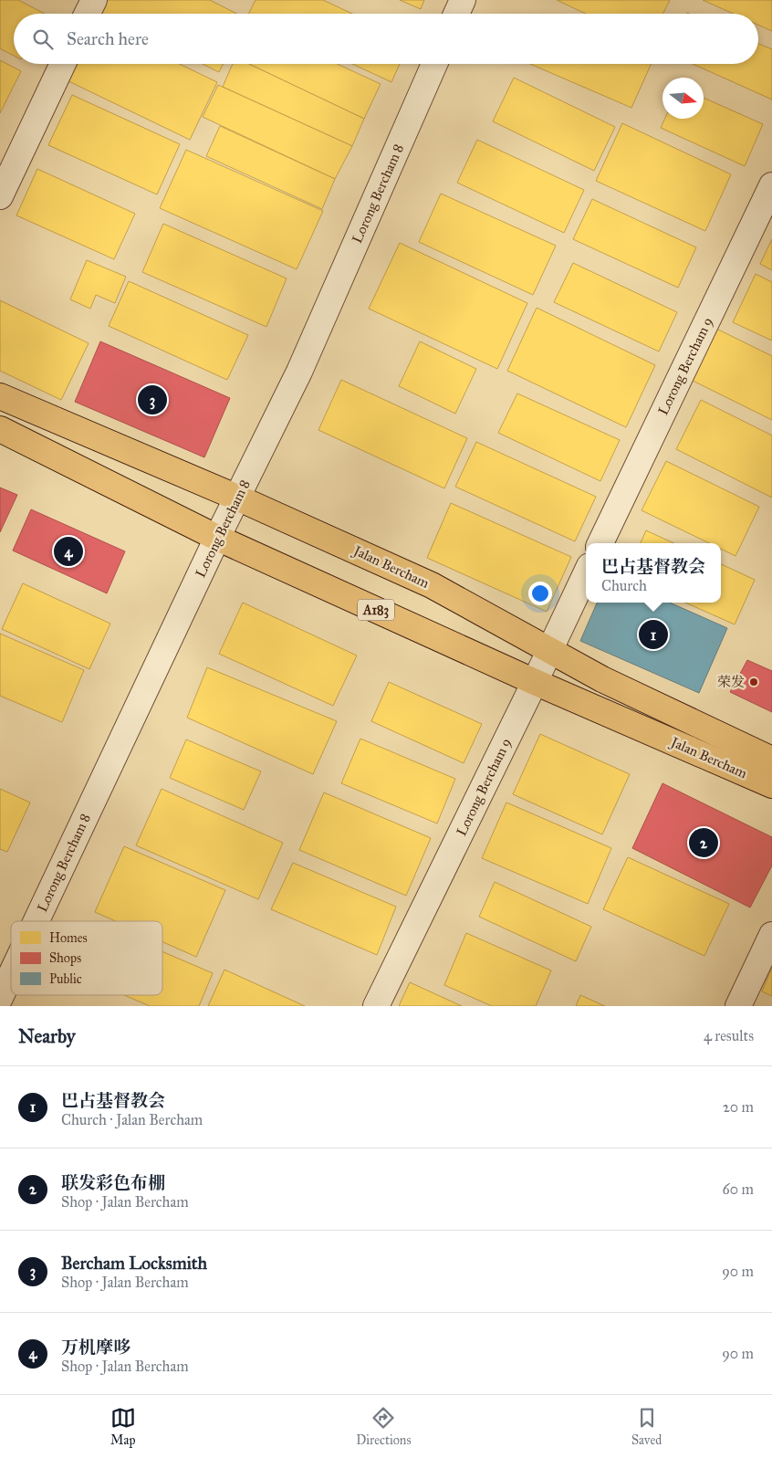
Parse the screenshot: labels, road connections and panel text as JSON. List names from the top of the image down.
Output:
{
  "streets": {
    "main road": ["Jalan Bercham", "A183"],
    "street": ["Lorong Bercham 8", "Lorong Bercham 9"]
  },
  "crossings": [
    ["Lorong Bercham 8", "Jalan Bercham"],
    ["Lorong Bercham 9", "Jalan Bercham"]
  ],
  "places": ["荣发"],
  "legend": ["Homes", "Shops", "Public"],
  "north": "right",
  "page": {
    "search": "Search here",
    "pins": [
      "3",
      "4",
      "1",
      "2"
    ],
    "popup": ["巴占基督教会", "Church"],
    "heading": ["Nearby", "4 results"],
    "list": [
      {
        "mark": "1",
        "name": "巴占基督教会",
        "note": "Church · Jalan Bercham",
        "value": "20 m"
      },
      {
        "mark": "2",
        "name": "联发彩色布棚",
        "note": "Shop · Jalan Bercham",
        "value": "60 m"
      },
      {
        "mark": "3",
        "name": "Bercham Locksmith",
        "note": "Shop · Jalan Bercham",
        "value": "90 m"
      },
      {
        "mark": "4",
        "name": "万机摩哆",
        "note": "Shop · Jalan Bercham",
        "value": "90 m"
      }
    ],
    "nav": ["Map", "Directions", "Saved"]
  }
}
